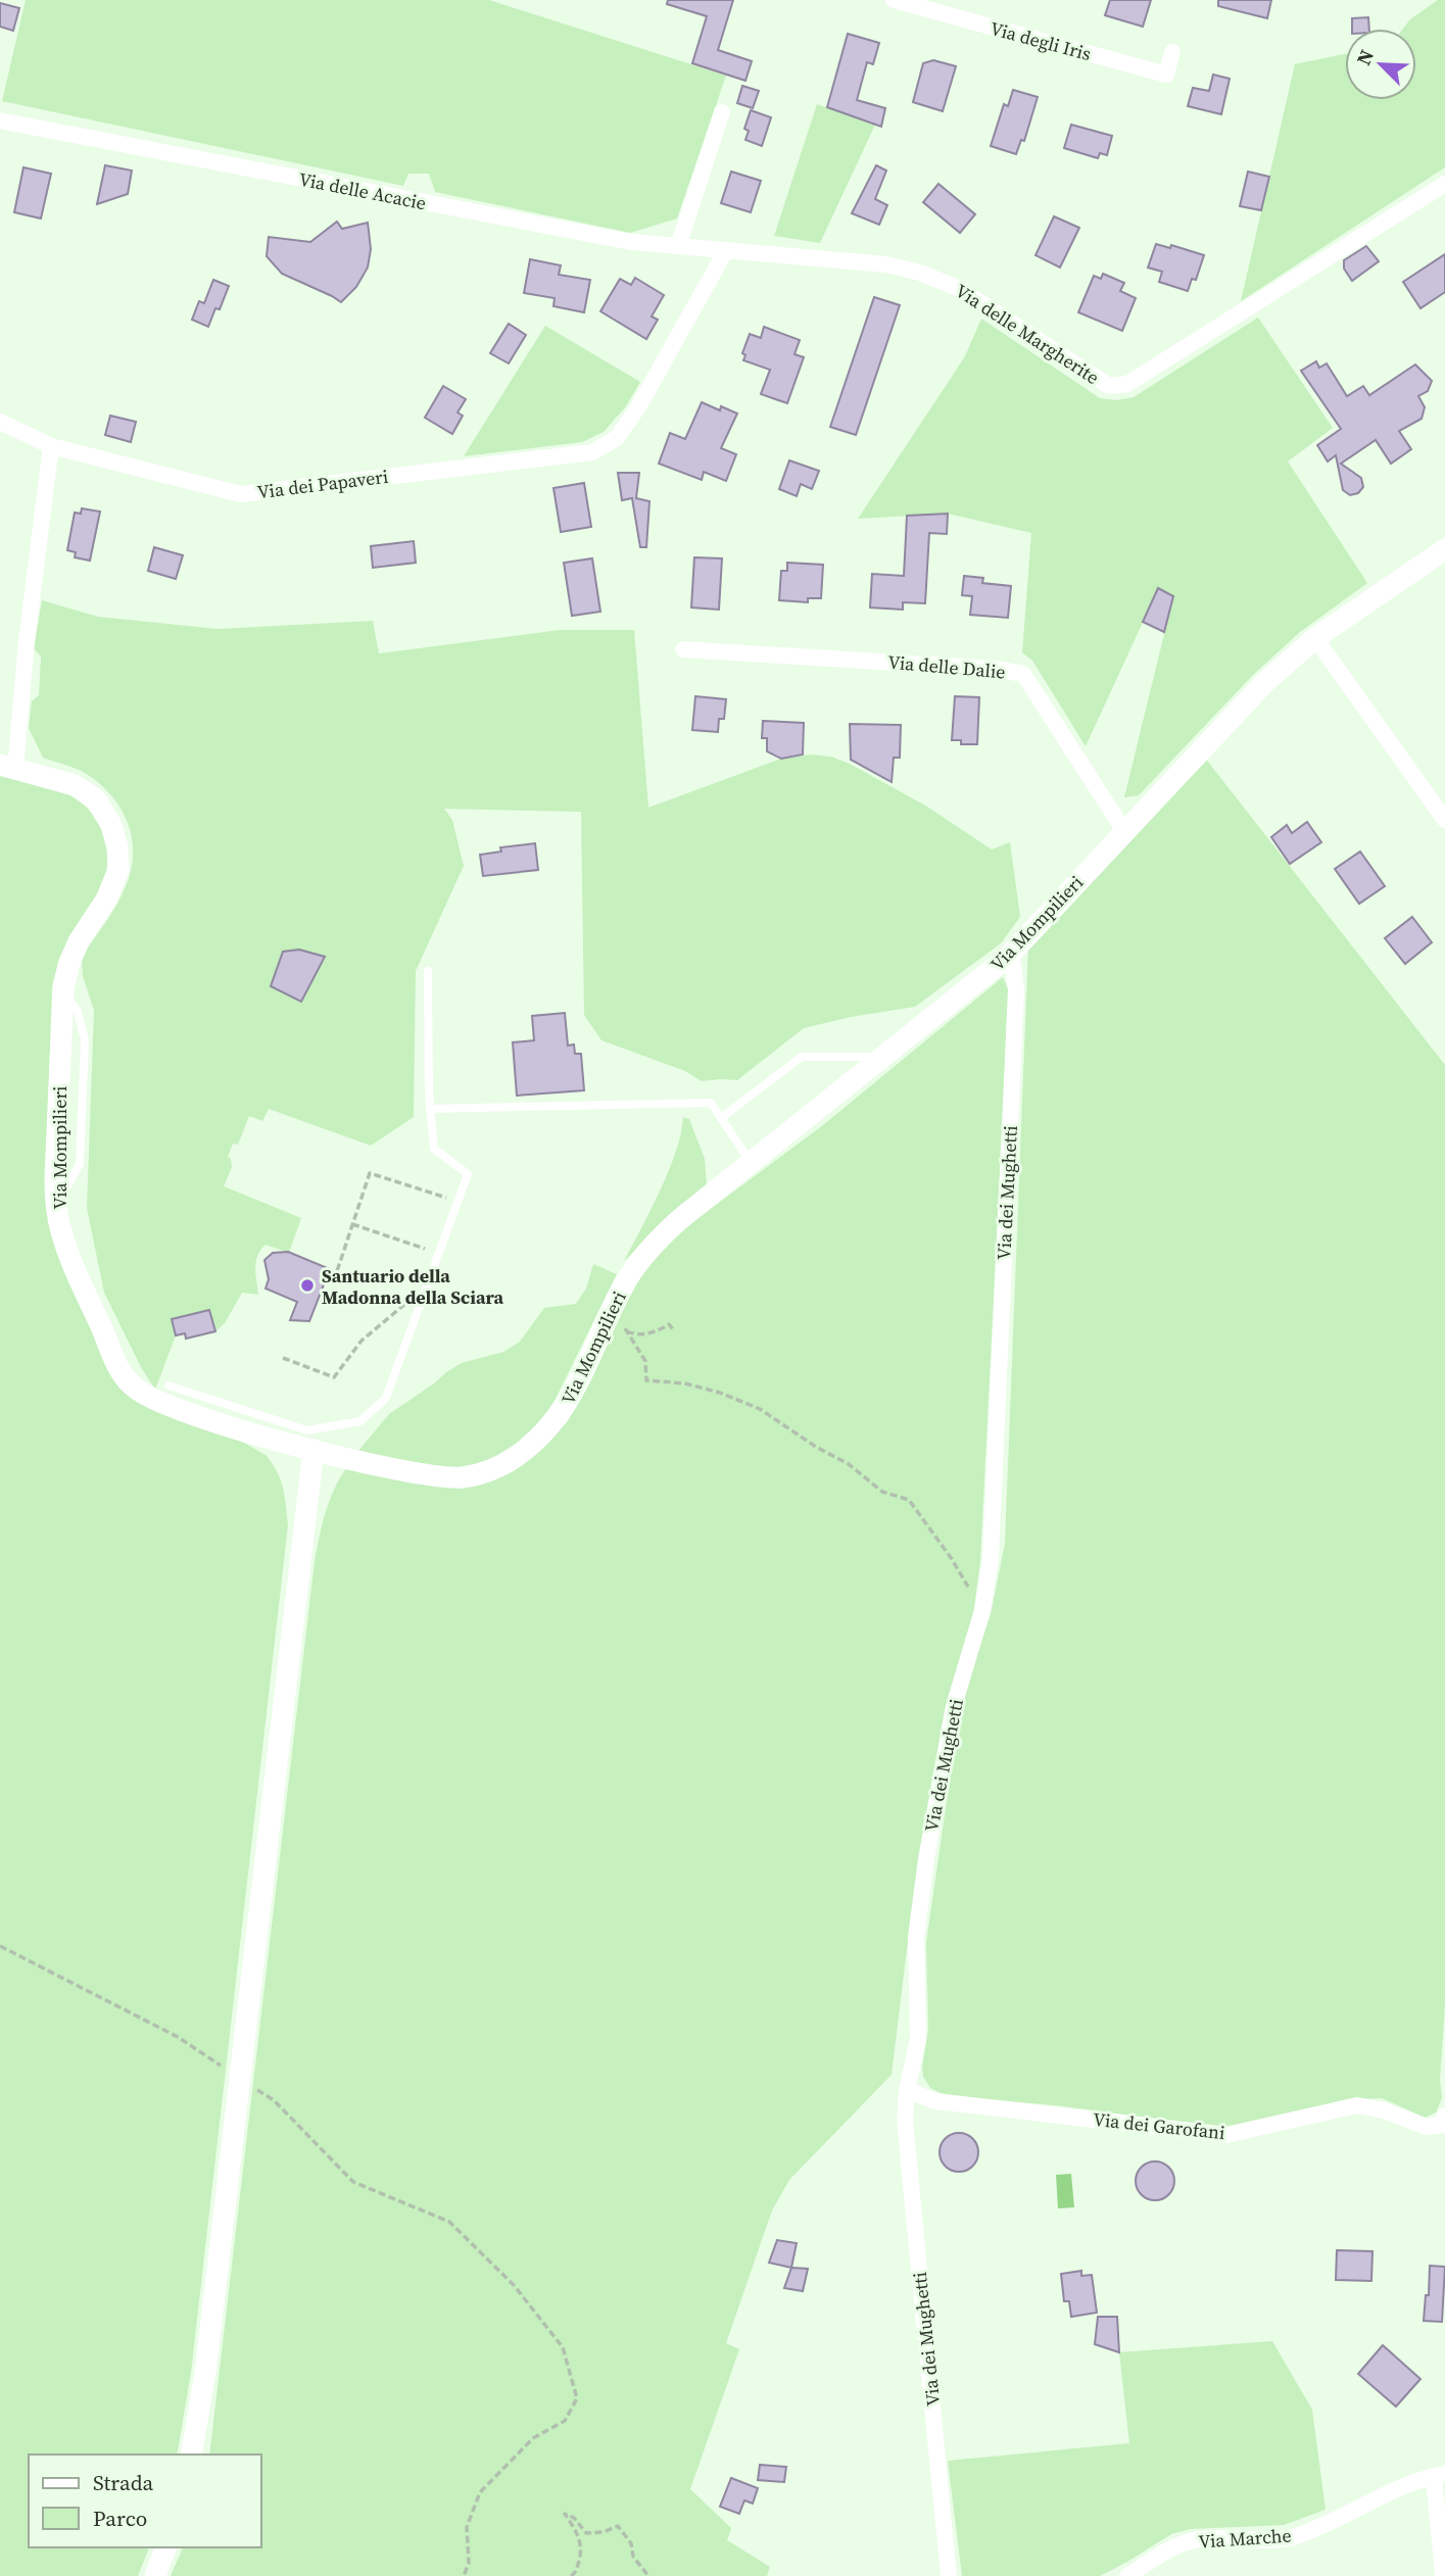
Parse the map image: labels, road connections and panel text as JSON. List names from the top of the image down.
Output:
{
  "streets": {
    "street": [
      "Via degli Iris",
      "Via delle Acacie",
      "Via delle Margherite",
      "Via dei Papaveri",
      "Via delle Dalie",
      "Via Mompilieri",
      "Via dei Mughetti",
      "Via dei Garofani",
      "Via Marche"
    ]
  },
  "crossings": [
    ["Via delle Acacie", "Via delle Margherite"],
    ["Via delle Acacie", "Via dei Papaveri"],
    ["Via delle Margherite", "Via dei Papaveri"],
    ["Via delle Dalie", "Via Mompilieri"],
    ["Via Mompilieri", "Via dei Mughetti"],
    ["Via dei Mughetti", "Via dei Garofani"]
  ],
  "places": ["Santuario della Madonna della Sciara"],
  "legend": ["Strada", "Parco"],
  "north": "top left"
}
